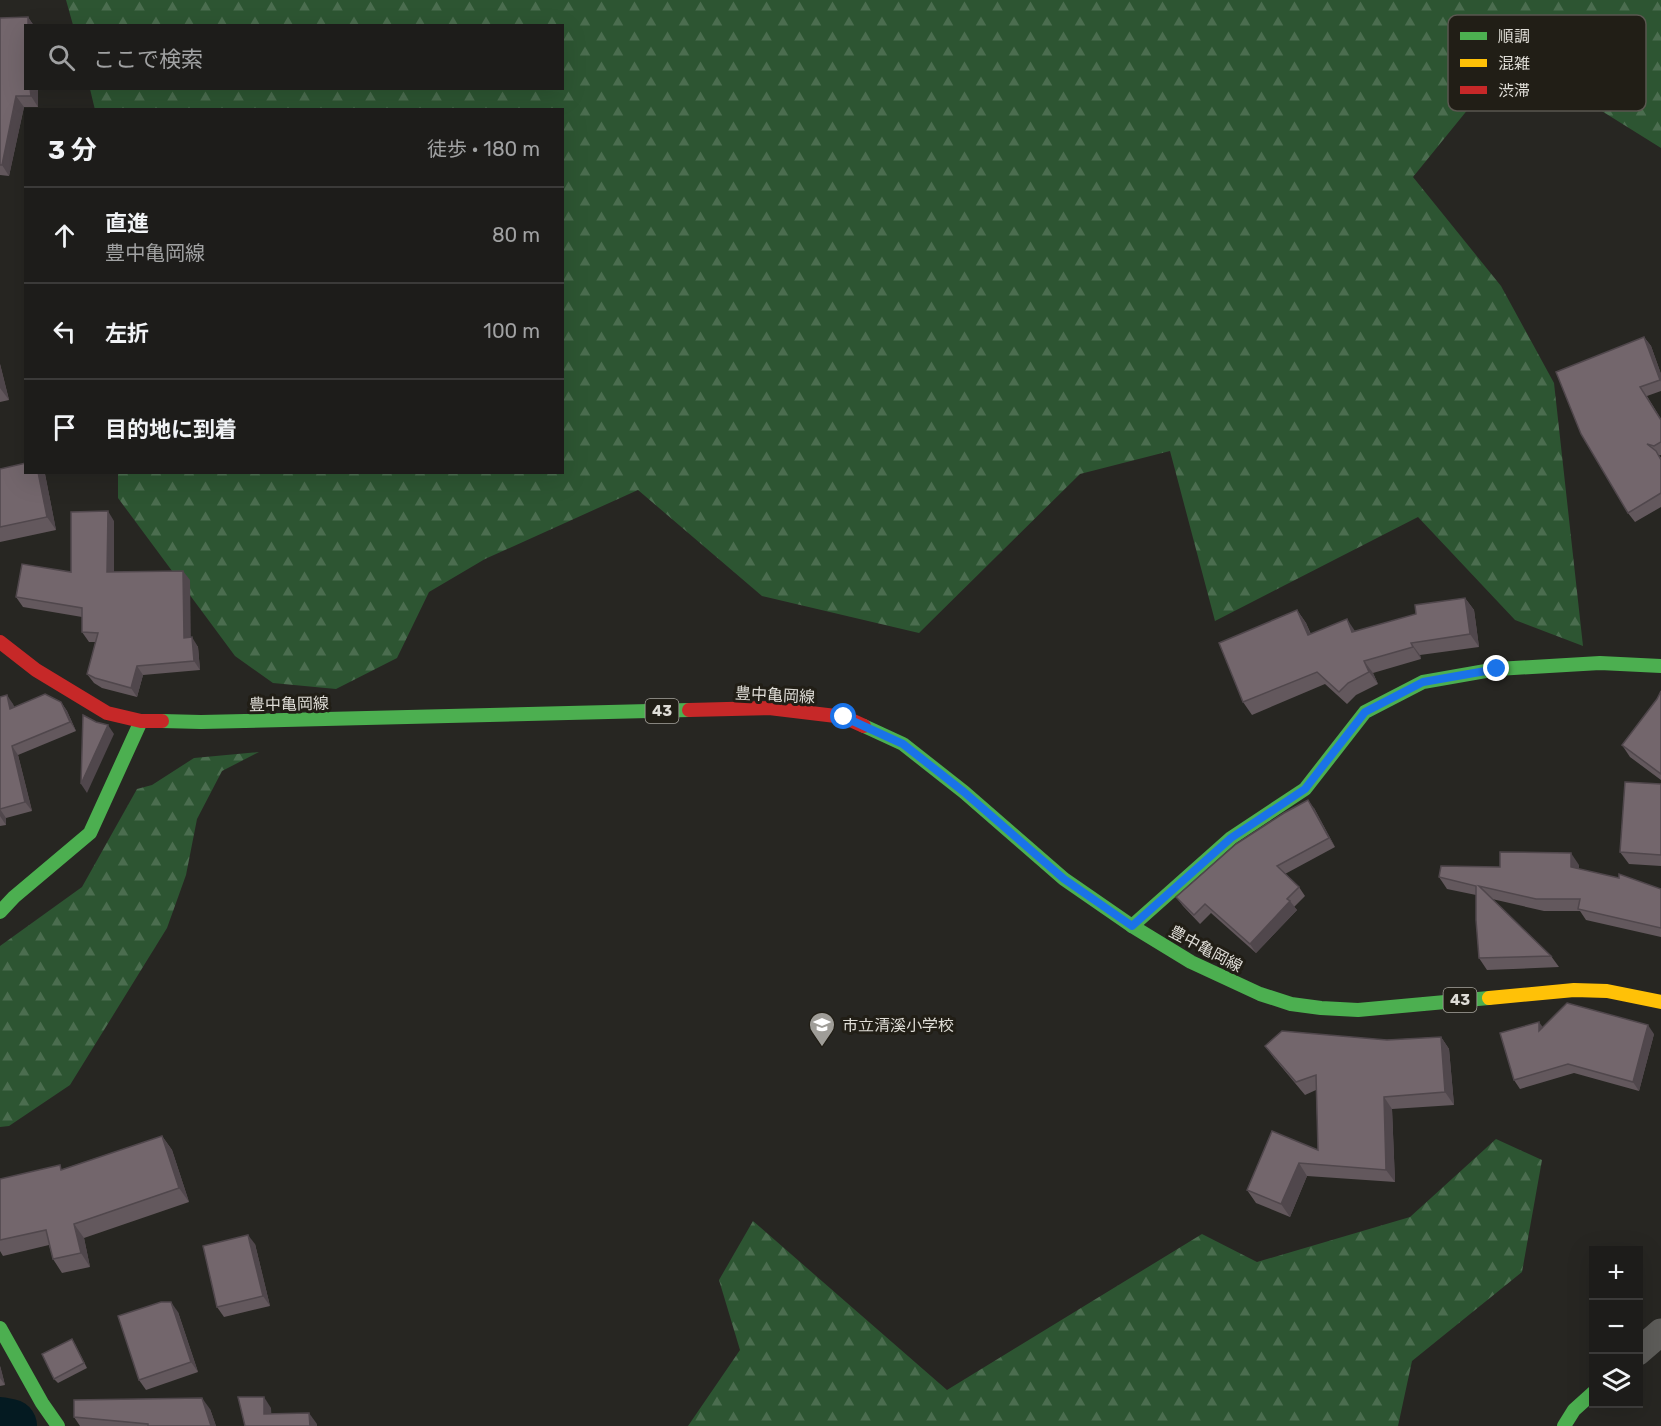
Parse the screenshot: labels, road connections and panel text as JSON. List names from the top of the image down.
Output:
{
  "streets": {
    "main road": ["豊中亀岡線", "43"]
  },
  "places": {
    "school or university": ["市立清溪小学校"]
  },
  "legend": ["順調", "混雑", "渋滞"],
  "page": {
    "search": "ここで検索",
    "heading": ["3 分", "徒歩 · 180 m"],
    "list": [
      ["直進", "豊中亀岡線", "80 m"],
      ["左折", "100 m"],
      "目的地に到着"
    ],
    "map_buttons": ["+", "−"]
  }
}
